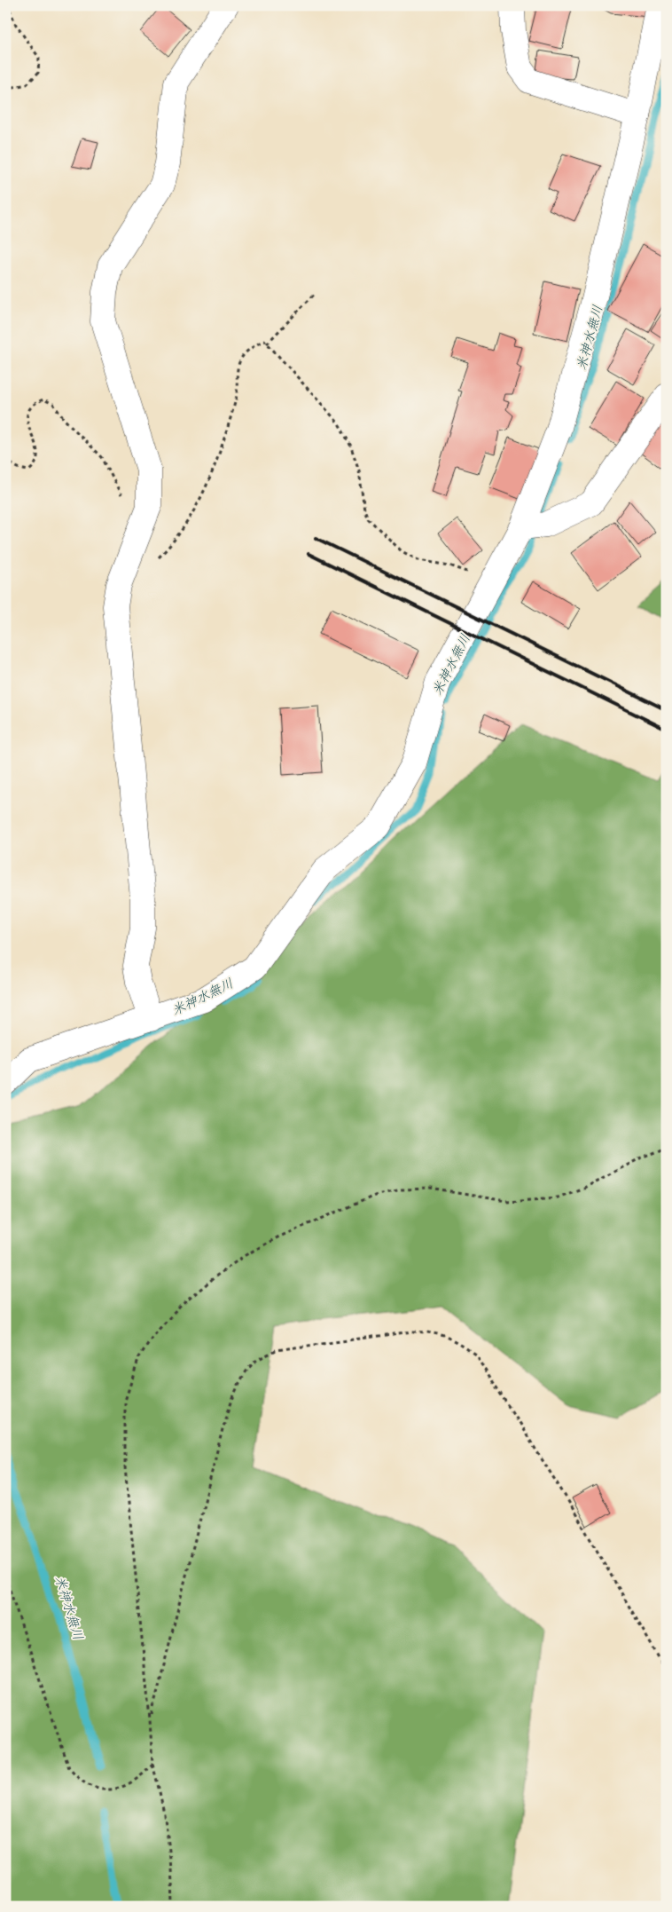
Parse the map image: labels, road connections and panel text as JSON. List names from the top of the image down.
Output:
{
  "water": ["米神水無川"]
}
